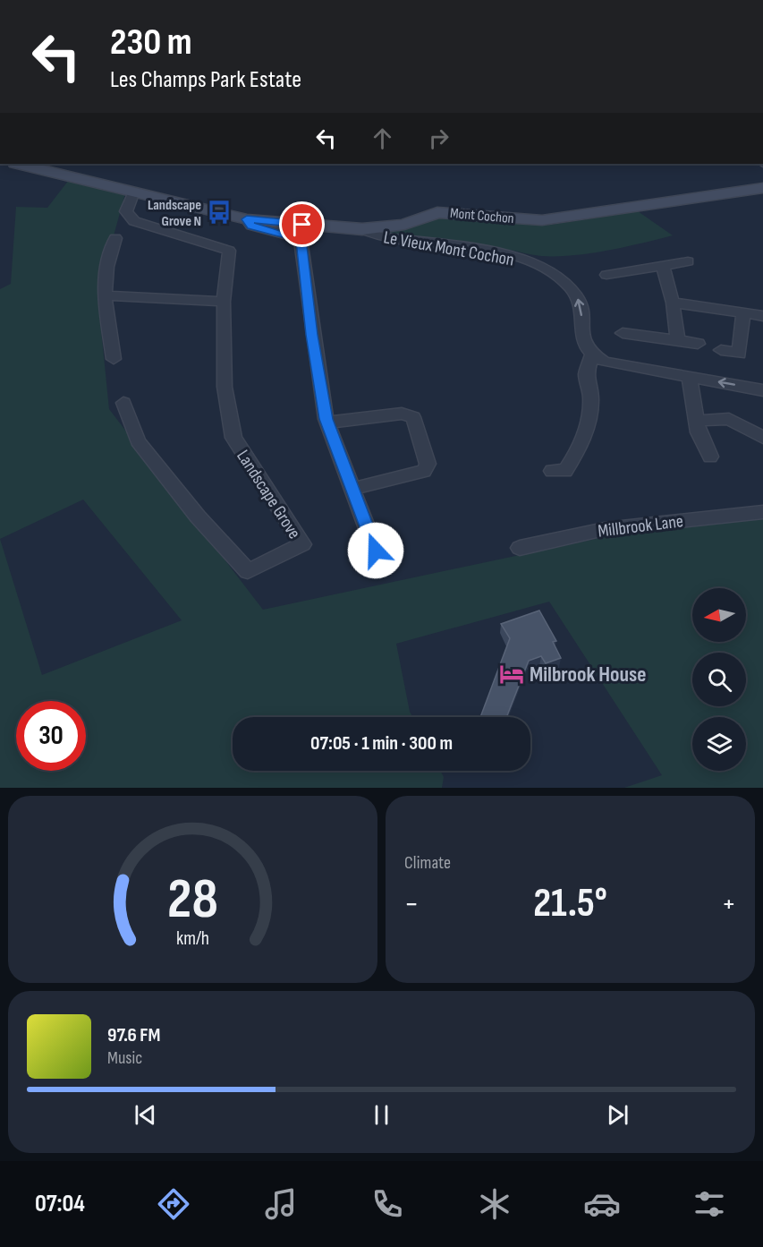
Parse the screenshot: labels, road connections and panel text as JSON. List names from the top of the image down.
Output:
{
  "streets": {
    "main road": ["Mont Cochon"],
    "street": ["Le Vieux Mont Cochon", "Landscape Grove", "Millbrook Lane"]
  },
  "crossings": [
    ["Mont Cochon", "Le Vieux Mont Cochon"],
    ["Mont Cochon", "Landscape Grove"]
  ],
  "one_way": ["Le Vieux Mont Cochon"],
  "places": {
    "bus stop": ["Landscape Grove N"],
    "hotel": ["Milbrook House"]
  },
  "north": "left",
  "page": {
    "turn": ["230 m", "Les Champs Park Estate"],
    "limit": "30",
    "trip": "07:05 · 1 min · 300 m",
    "tile": "Climate",
    "heat": ["−", "21.5°", "+"],
    "song": ["97.6 FM", "Music"],
    "tabs": "07:04",
    "gauge": ["28", "km/h"]
  }
}
